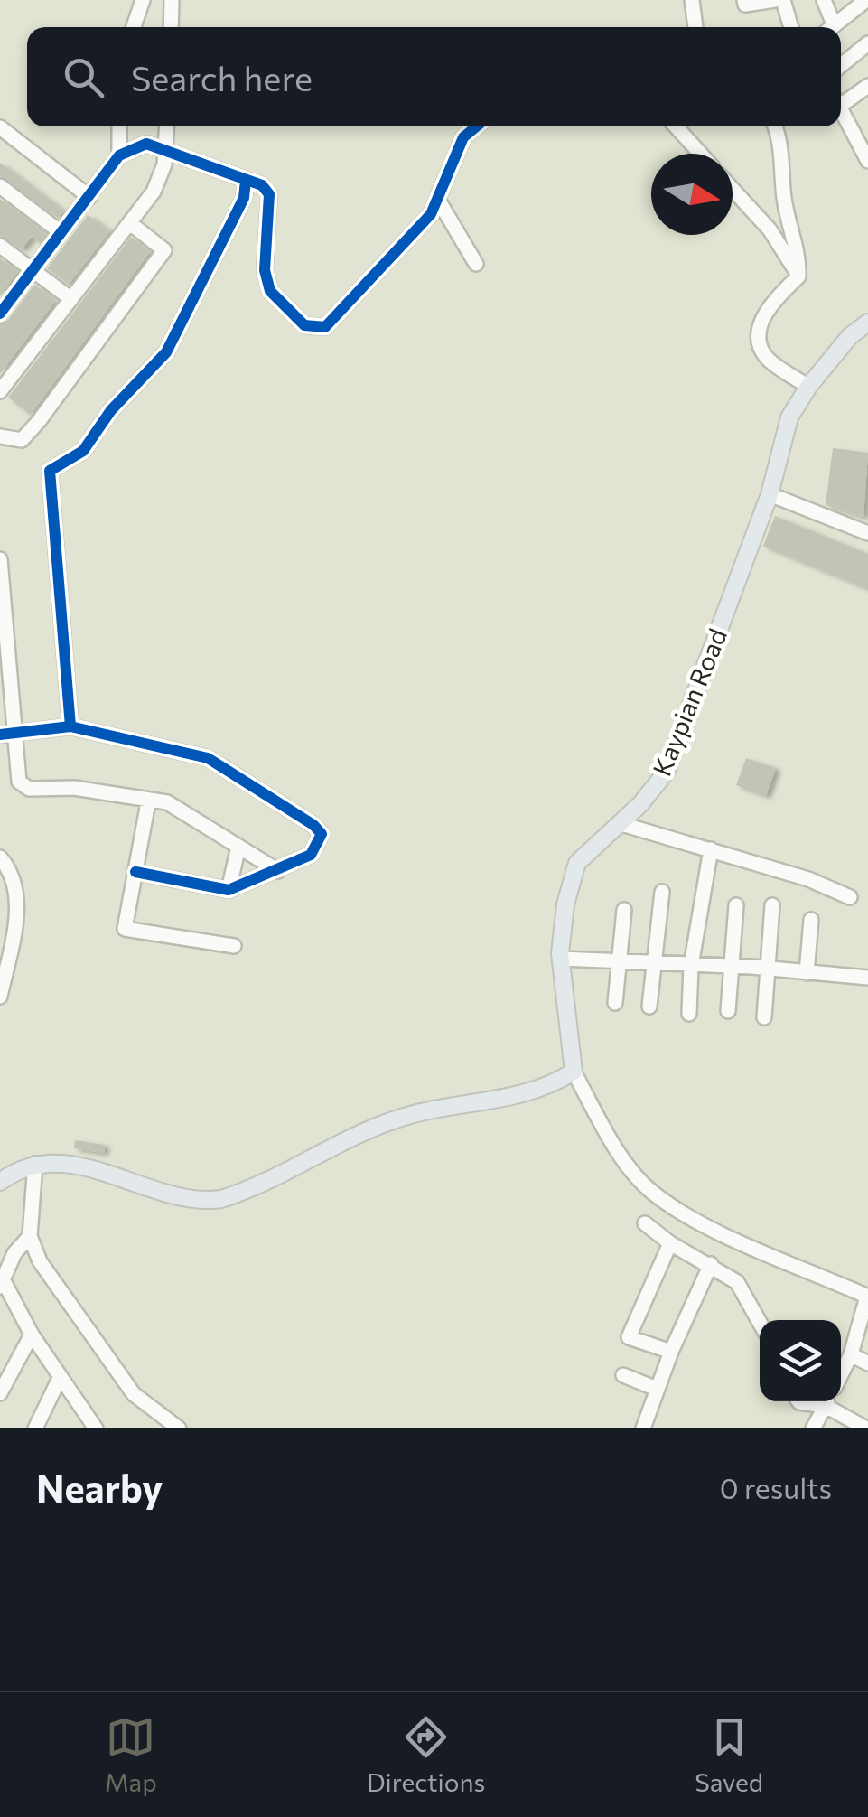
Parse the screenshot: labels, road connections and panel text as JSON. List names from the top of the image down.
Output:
{
  "streets": {
    "main road": ["Kaypian Road"]
  },
  "north": "right",
  "page": {
    "search": "Search here",
    "heading": ["Nearby", "0 results"],
    "nav": ["Map", "Directions", "Saved"]
  }
}
